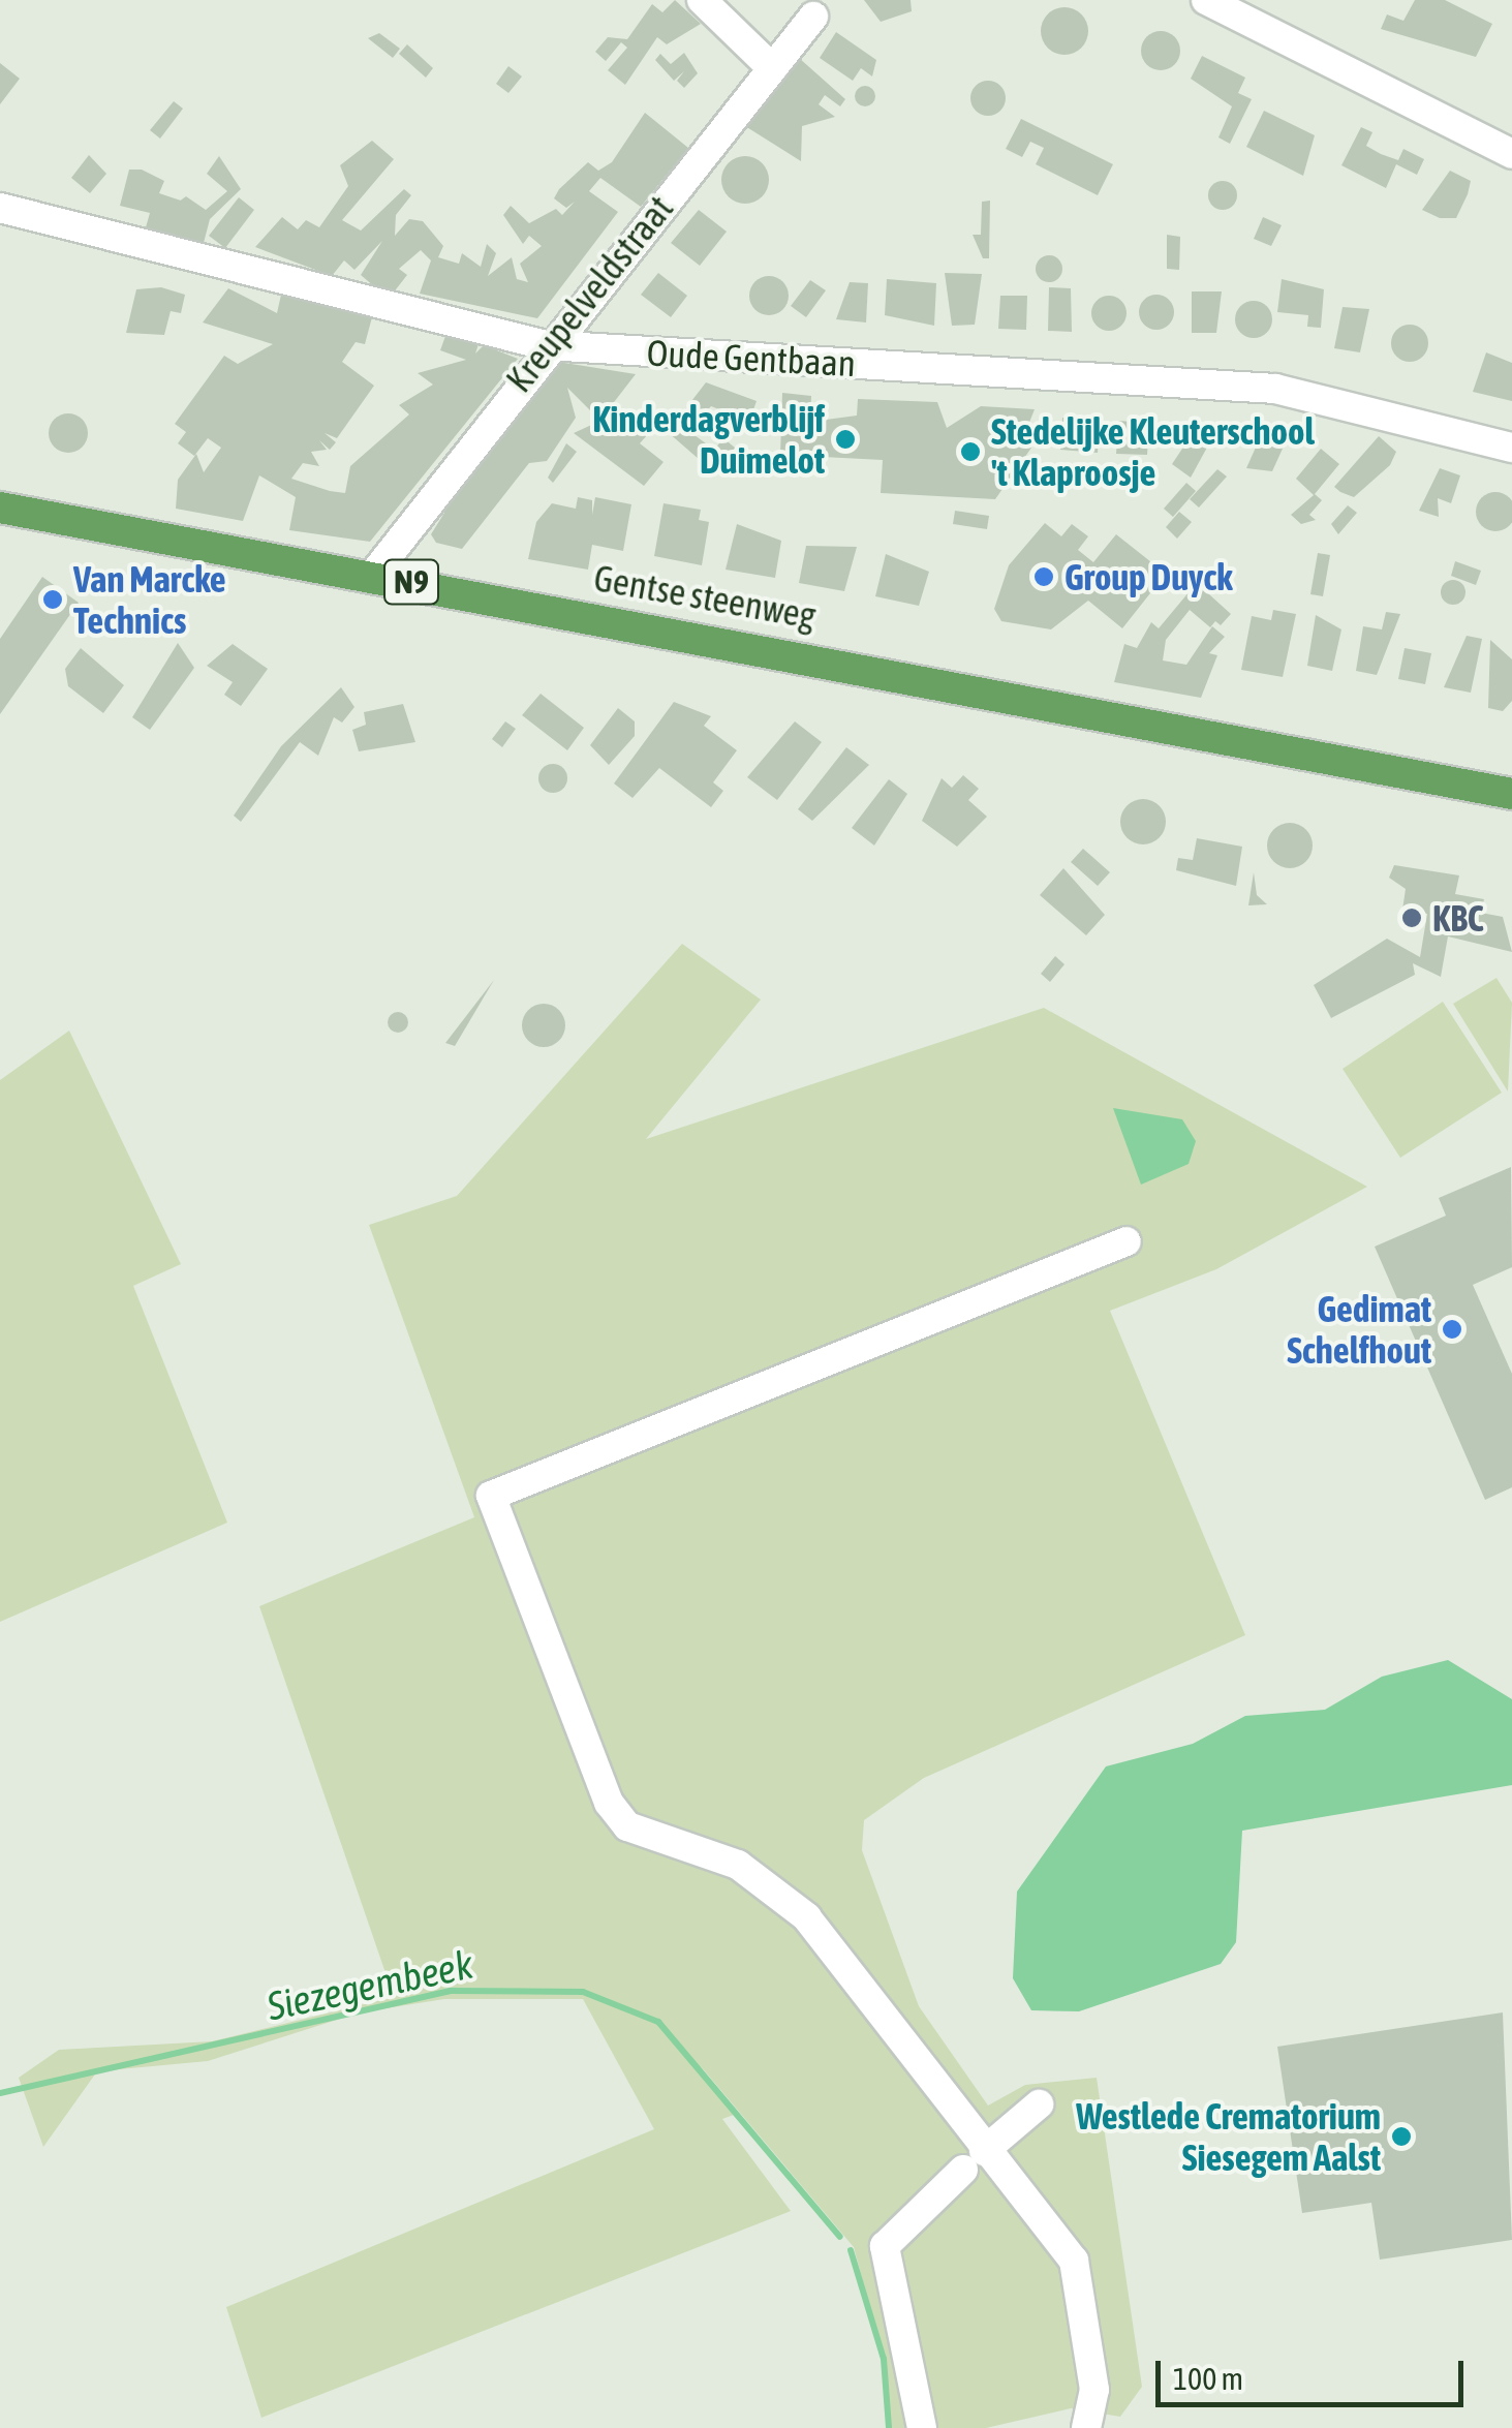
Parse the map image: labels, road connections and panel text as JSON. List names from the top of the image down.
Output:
{
  "streets": {
    "main road": ["N9", "Gentse steenweg"],
    "street": ["Kreupelveldstraat", "Oude Gentbaan"]
  },
  "crossings": [
    ["Kreupelveldstraat", "Oude Gentbaan"],
    ["Kreupelveldstraat", "Gentse steenweg"]
  ],
  "water": ["Siezegembeek"],
  "places": [
    "Kinderdagverblijf Duimelot",
    "Stedelijke Kleuterschool 't Klaproosje",
    "Group Duyck",
    "Van Marcke Technics",
    "KBC",
    "Gedimat Schelfhout",
    "Westlede Crematorium Siesegem Aalst"
  ],
  "scale_bar": "100 m"
}
